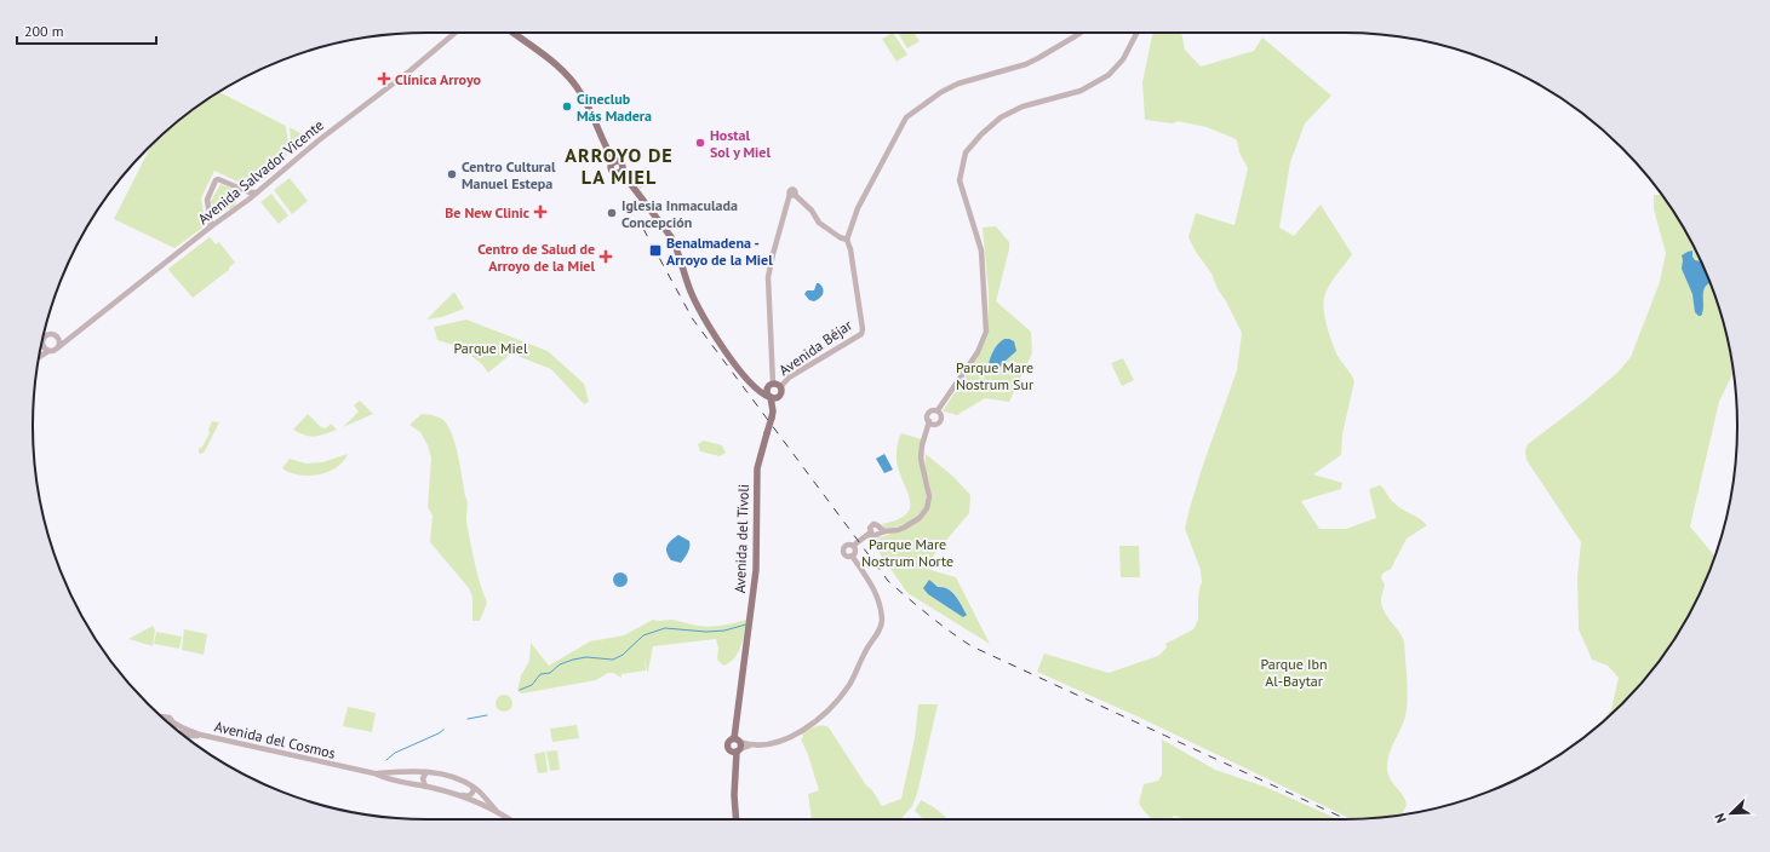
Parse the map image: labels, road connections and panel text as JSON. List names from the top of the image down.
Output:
{
  "streets": {
    "main road": ["Avenida del Tívoli"],
    "street": ["Avenida Salvador Vicente", "Avenida Béjar", "Avenida del Cosmos"]
  },
  "crossings": [
    ["Avenida Béjar", "Avenida del Tívoli"]
  ],
  "districts": ["ARROYO DE LA MIEL"],
  "parks": [
    "Parque Miel",
    "Parque Mare Nostrum Sur",
    "Parque Mare Nostrum Norte",
    "Parque Ibn Al-Baytar"
  ],
  "places": {
    "health": ["Clínica Arroyo", "Be New Clinic", "Centro de Salud de Arroyo de la Miel"],
    "other": [
      "Cineclub Más Madera",
      "Hostal Sol y Miel",
      "Centro Cultural Manuel Estepa",
      "Iglesia Inmaculada Concepción"
    ],
    "transit": ["Benalmadena - Arroyo de la Miel"]
  },
  "scale_bar": "200 m",
  "north": "bottom left"
}
